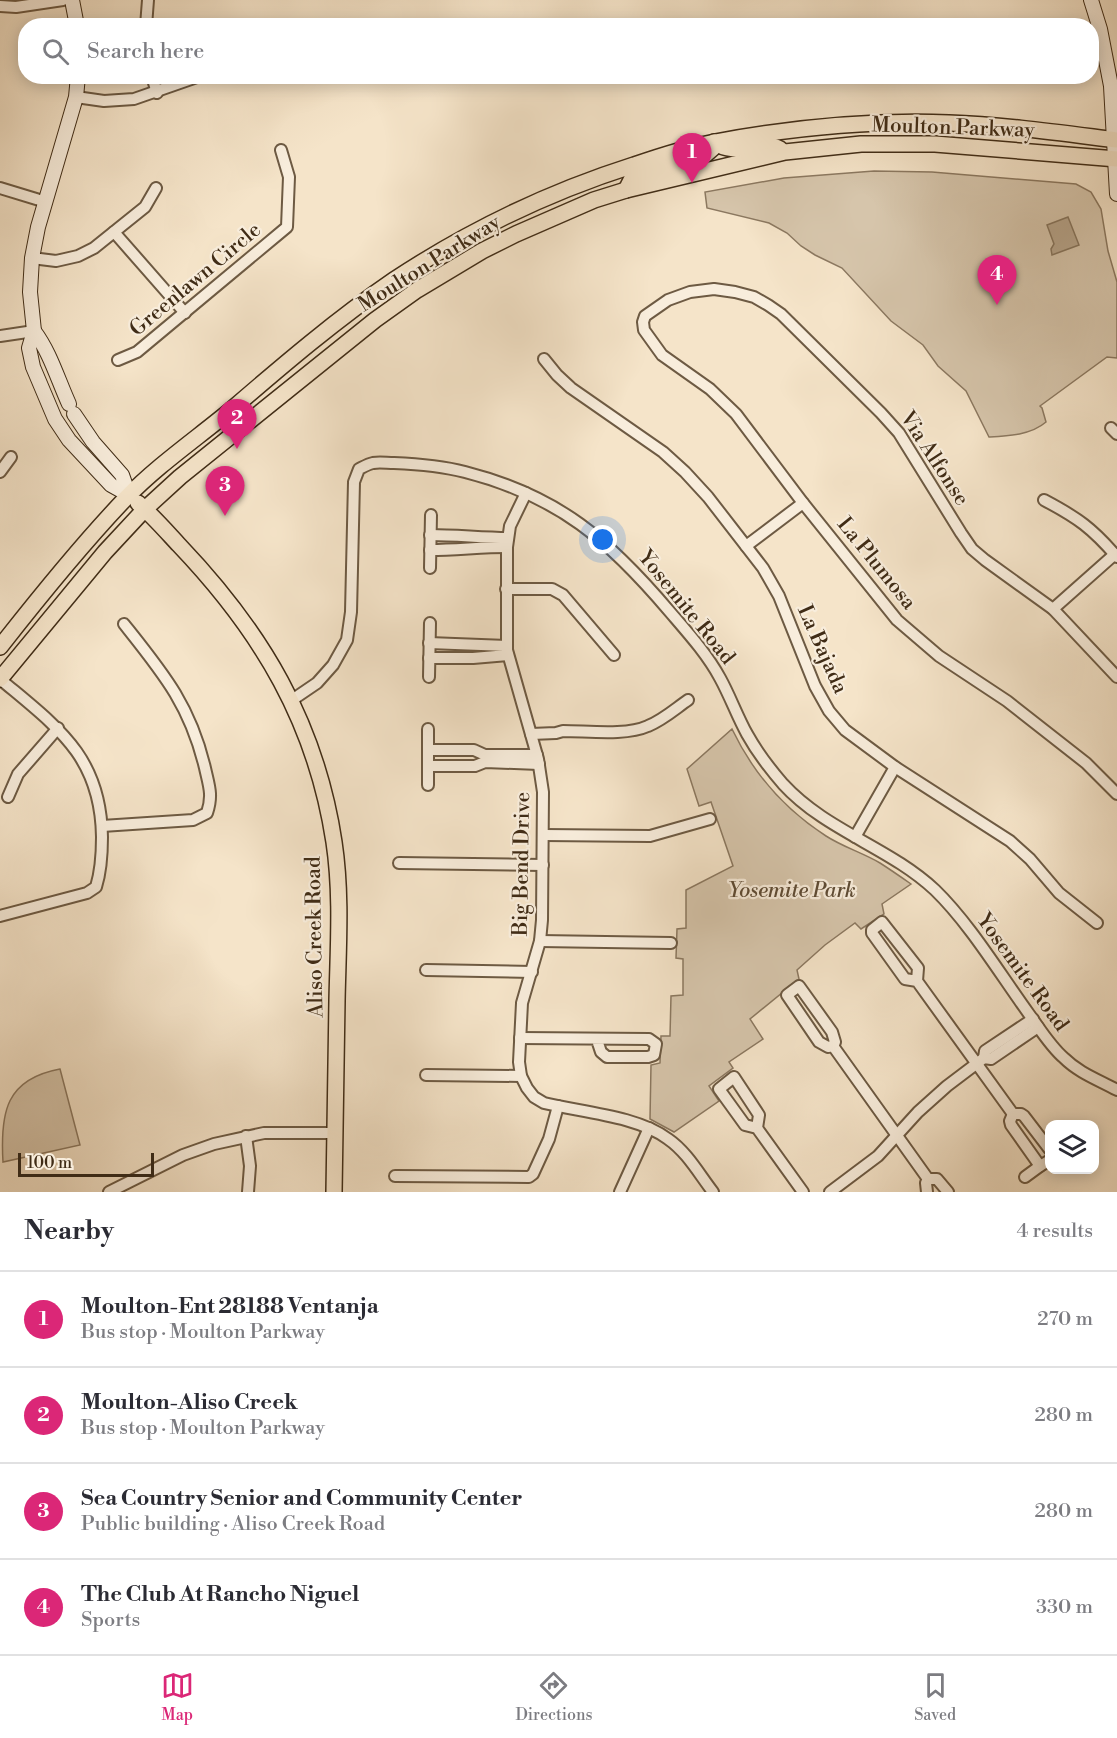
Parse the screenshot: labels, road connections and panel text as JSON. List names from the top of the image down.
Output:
{
  "streets": {
    "main road": ["Moulton Parkway", "Aliso Creek Road"],
    "street": [
      "Greenlawn Circle",
      "Via Alfonse",
      "La Plumosa",
      "Yosemite Road",
      "La Bajada",
      "Big Bend Drive"
    ]
  },
  "crossings": [
    ["Moulton Parkway", "Aliso Creek Road"],
    ["Via Alfonse", "La Plumosa"],
    ["Yosemite Road", "Big Bend Drive"],
    ["Yosemite Road", "Aliso Creek Road"]
  ],
  "parks": ["Yosemite Park"],
  "scale_bar": "100 m",
  "page": {
    "search": "Search here",
    "pins": [
      "1",
      "4",
      "2",
      "3"
    ],
    "scale": "100 m",
    "heading": ["Nearby", "4 results"],
    "list": [
      {
        "mark": "1",
        "name": "Moulton-Ent 28188 Ventanja",
        "note": "Bus stop · Moulton Parkway",
        "value": "270 m"
      },
      {
        "mark": "2",
        "name": "Moulton-Aliso Creek",
        "note": "Bus stop · Moulton Parkway",
        "value": "280 m"
      },
      {
        "mark": "3",
        "name": "Sea Country Senior and Community Center",
        "note": "Public building · Aliso Creek Road",
        "value": "280 m"
      },
      {
        "mark": "4",
        "name": "The Club At Rancho Niguel",
        "note": "Sports",
        "value": "330 m"
      }
    ],
    "nav": ["Map", "Directions", "Saved"]
  }
}
